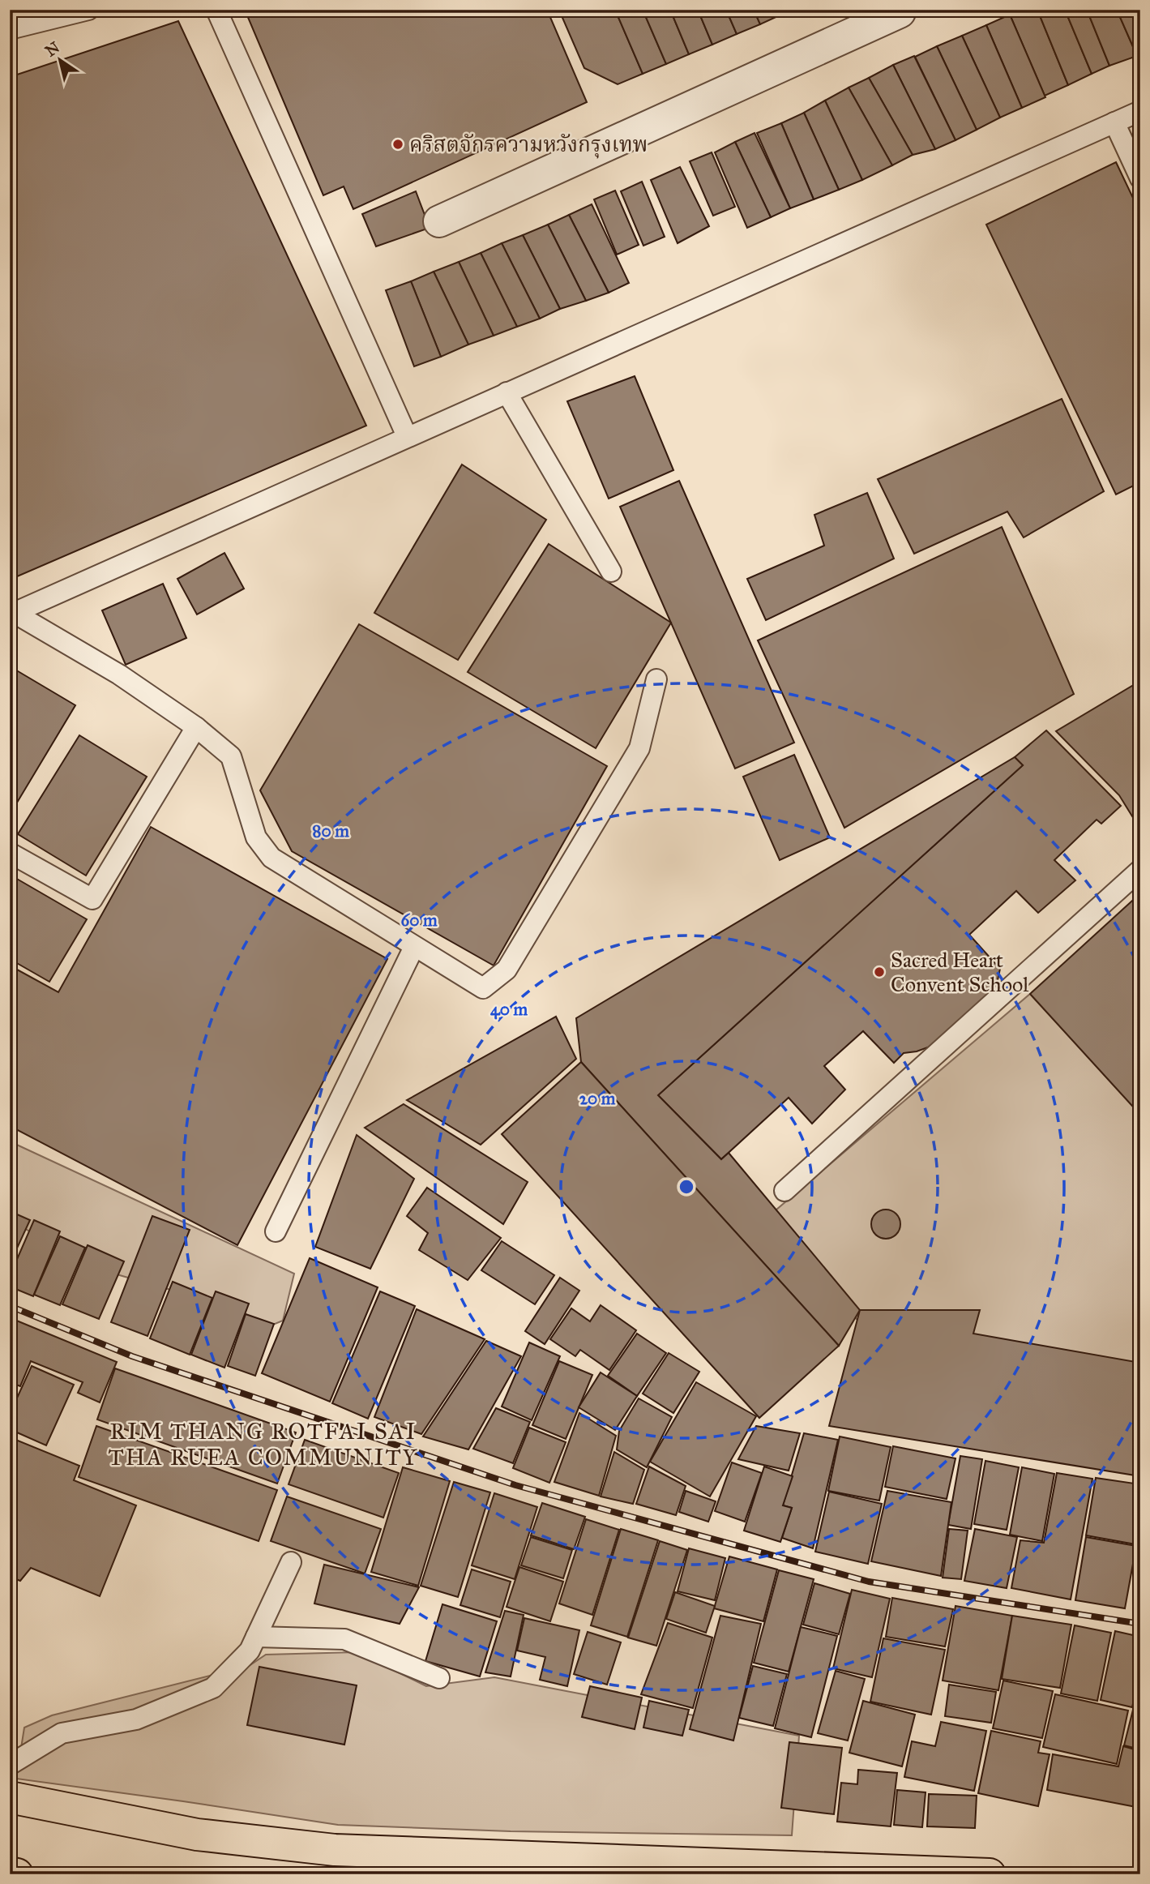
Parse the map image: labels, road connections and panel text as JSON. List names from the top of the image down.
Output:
{
  "districts": ["RIM THANG ROTFAI SAI THA RUEA COMMUNITY"],
  "places": ["คริสตจักรความหวังกรุงเทพ", "Sacred Heart Convent School"],
  "north": "top left",
  "rings": [
    "80 m",
    "60 m",
    "40 m",
    "20 m"
  ]
}
